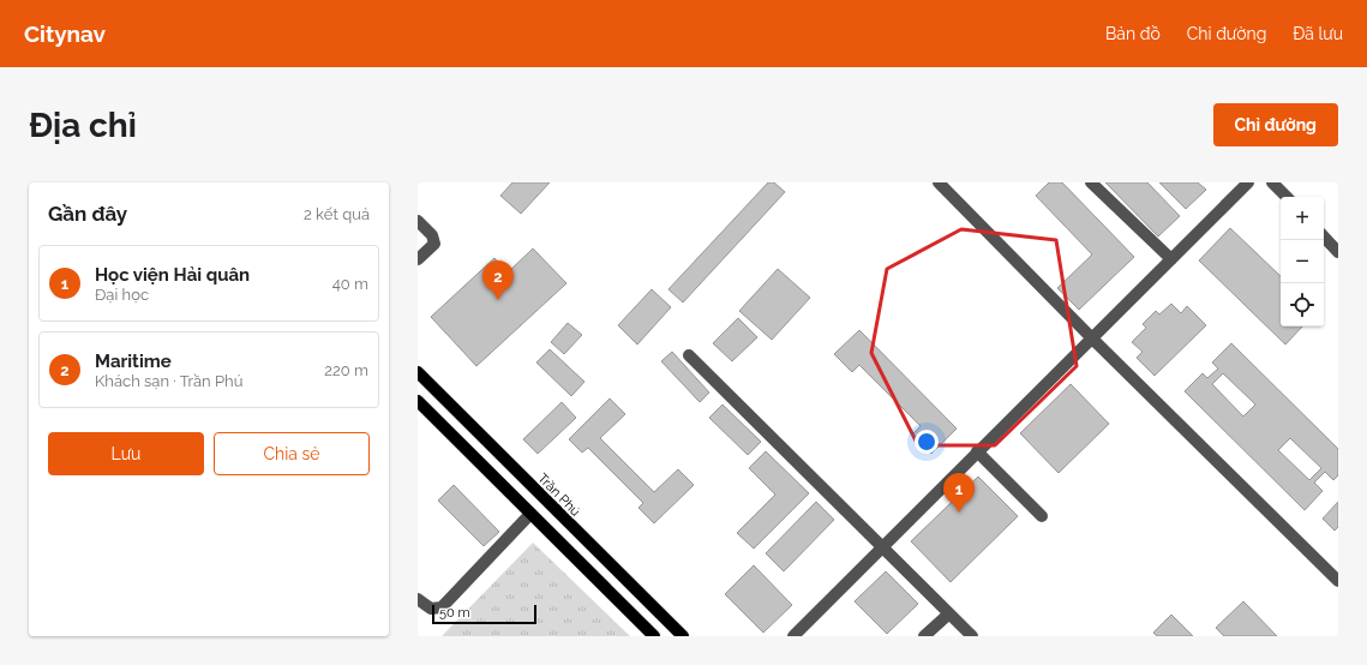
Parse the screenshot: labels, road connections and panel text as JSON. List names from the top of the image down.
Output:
{
  "streets": {
    "main road": ["Trần Phú"]
  },
  "scale_bar": "50 m",
  "page": {
    "header": "Citynav",
    "nav": ["Bản đồ", "Chỉ đường", "Đã lưu"],
    "buttons": [
      "Chỉ đường",
      ["Lưu", "Chia sẻ"]
    ],
    "title": "Địa chỉ",
    "heading": ["Gần đây", "2 kết quả"],
    "map_buttons": ["+", "−"],
    "list": [
      {
        "mark": "1",
        "name": "Học viện Hải quân",
        "note": "Đại học",
        "value": "40 m"
      },
      {
        "mark": "2",
        "name": "Maritime",
        "note": "Khách sạn · Trần Phú",
        "value": "220 m"
      }
    ],
    "pins": ["2", "1"],
    "scale": "50 m"
  }
}
